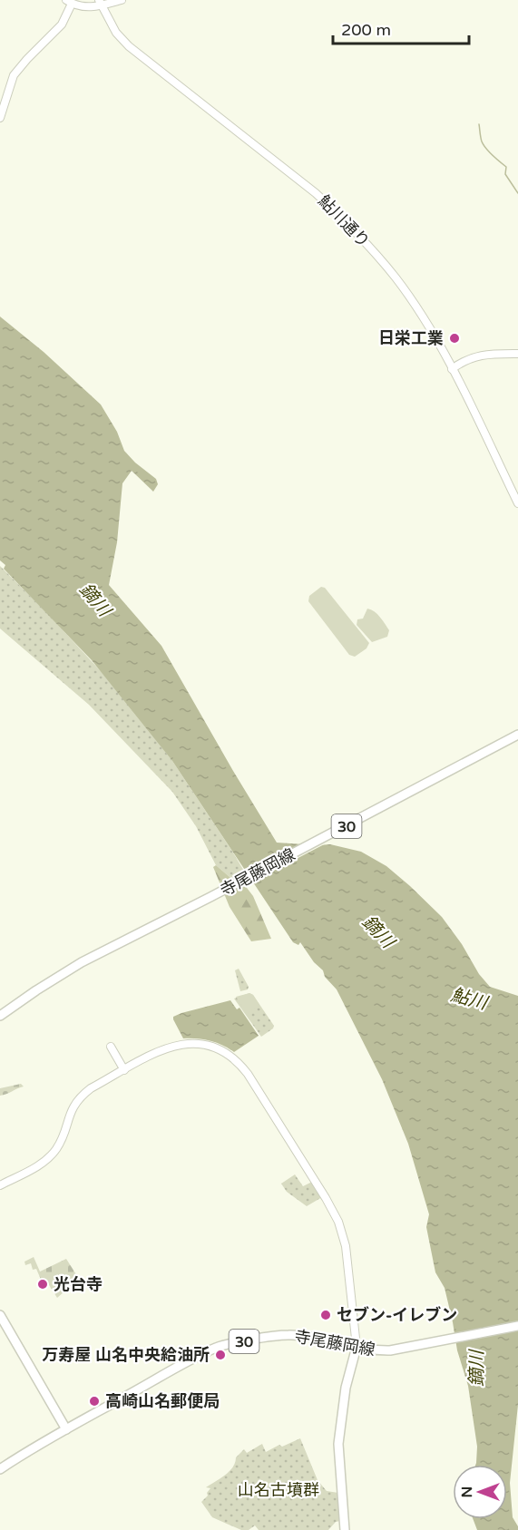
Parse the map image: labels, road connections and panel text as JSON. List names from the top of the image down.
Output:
{
  "streets": {
    "main road": ["30", "寺尾藤岡線"],
    "street": ["鮎川通り"]
  },
  "water": ["鏑川", "鮎川"],
  "parks": ["山名古墳群"],
  "places": [
    "日栄工業",
    "光台寺",
    "セブン-イレブン",
    "万寿屋 山名中央給油所",
    "高崎山名郵便局"
  ],
  "scale_bar": "200 m",
  "north": "left"
}
